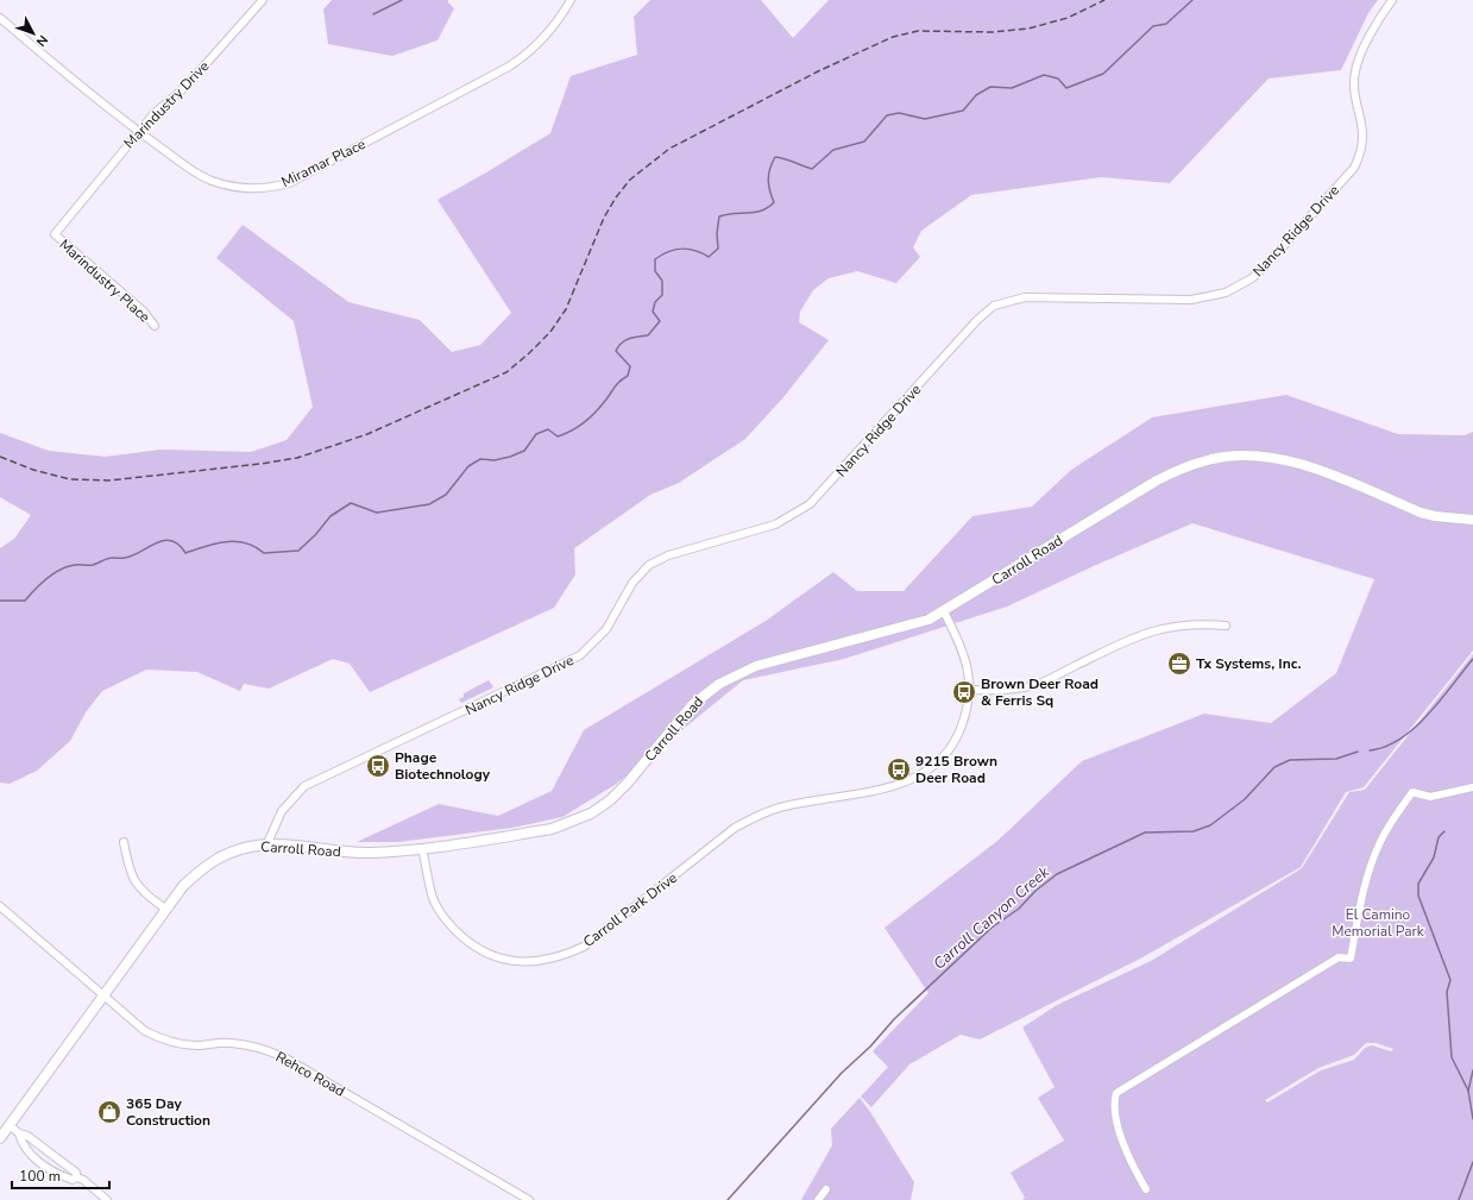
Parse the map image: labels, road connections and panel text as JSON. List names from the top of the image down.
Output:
{
  "streets": {
    "main road": ["Carroll Road"],
    "street": [
      "Marindustry Drive",
      "Miramar Place",
      "Nancy Ridge Drive",
      "Marindustry Place",
      "Carroll Park Drive",
      "Rehco Road"
    ]
  },
  "crossings": [
    ["Marindustry Drive", "Miramar Place"],
    ["Marindustry Drive", "Marindustry Place"],
    ["Nancy Ridge Drive", "Carroll Road"],
    ["Carroll Road", "Carroll Park Drive"],
    ["Carroll Road", "Rehco Road"]
  ],
  "water": ["Carroll Canyon Creek"],
  "parks": ["El Camino Memorial Park"],
  "places": {
    "office": ["Tx Systems, Inc."],
    "bus stop": ["Brown Deer Road & Ferris Sq", "Phage Biotechnology", "9215 Brown Deer Road"],
    "shop": ["365 Day Construction"]
  },
  "scale_bar": "100 m",
  "north": "bottom right"
}
